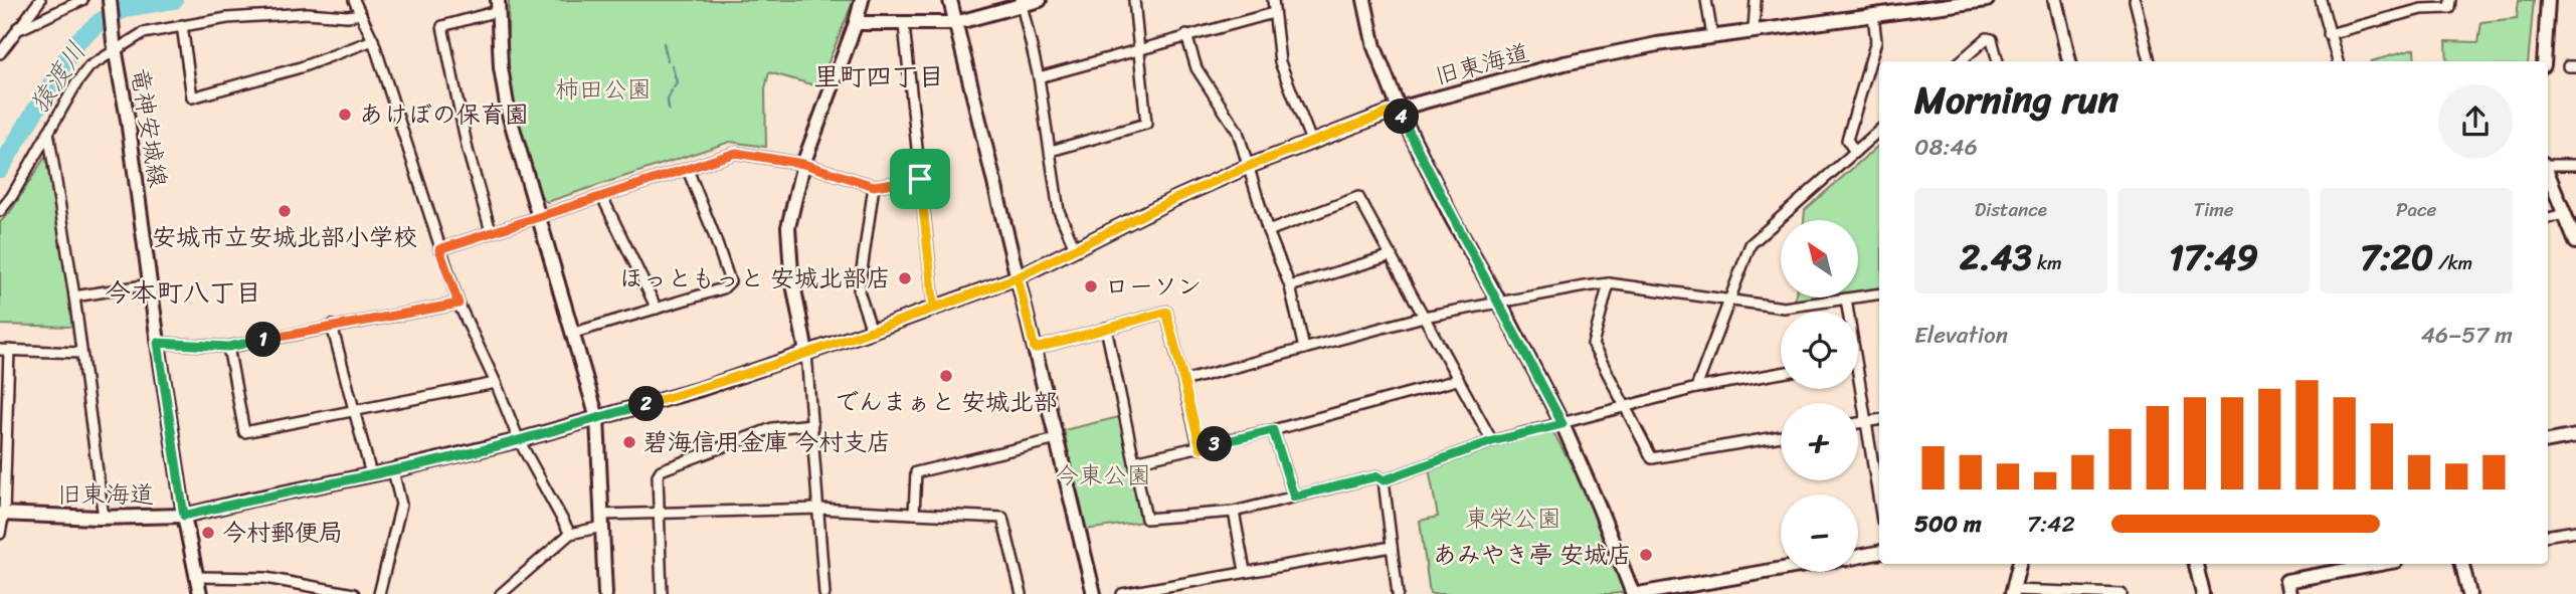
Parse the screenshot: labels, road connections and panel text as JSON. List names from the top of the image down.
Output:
{
  "streets": {
    "street": ["旧東海道", "竜神安城線"]
  },
  "crossings": [
    ["旧東海道", "竜神安城線"]
  ],
  "districts": ["里町四丁目", "今本町八丁目"],
  "water": ["猿渡川"],
  "parks": ["柿田公園", "今東公園", "東栄公園"],
  "places": [
    "あけぼの保育園",
    "安城市立安城北部小学校",
    "ほっともっと 安城北部店",
    "ローソン",
    "でんまぁと 安城北部",
    "碧海信用金庫 今村支店",
    "今村郵便局",
    "あみやき亭 安城店"
  ],
  "north": "top left",
  "page": {
    "heading": ["Morning run", "08:46"],
    "pins": [
      "4",
      "1",
      "2",
      "3"
    ],
    "stats": [
      ["Distance", "2.43 km"],
      ["Time", "17:49"],
      ["Pace", "7:20 /km"]
    ],
    "map_buttons": ["+", "−"],
    "chart": ["Elevation", "46–57 m"],
    "list": [
      {
        "name": "500 m",
        "note": "7:42"
      }
    ]
  }
}
